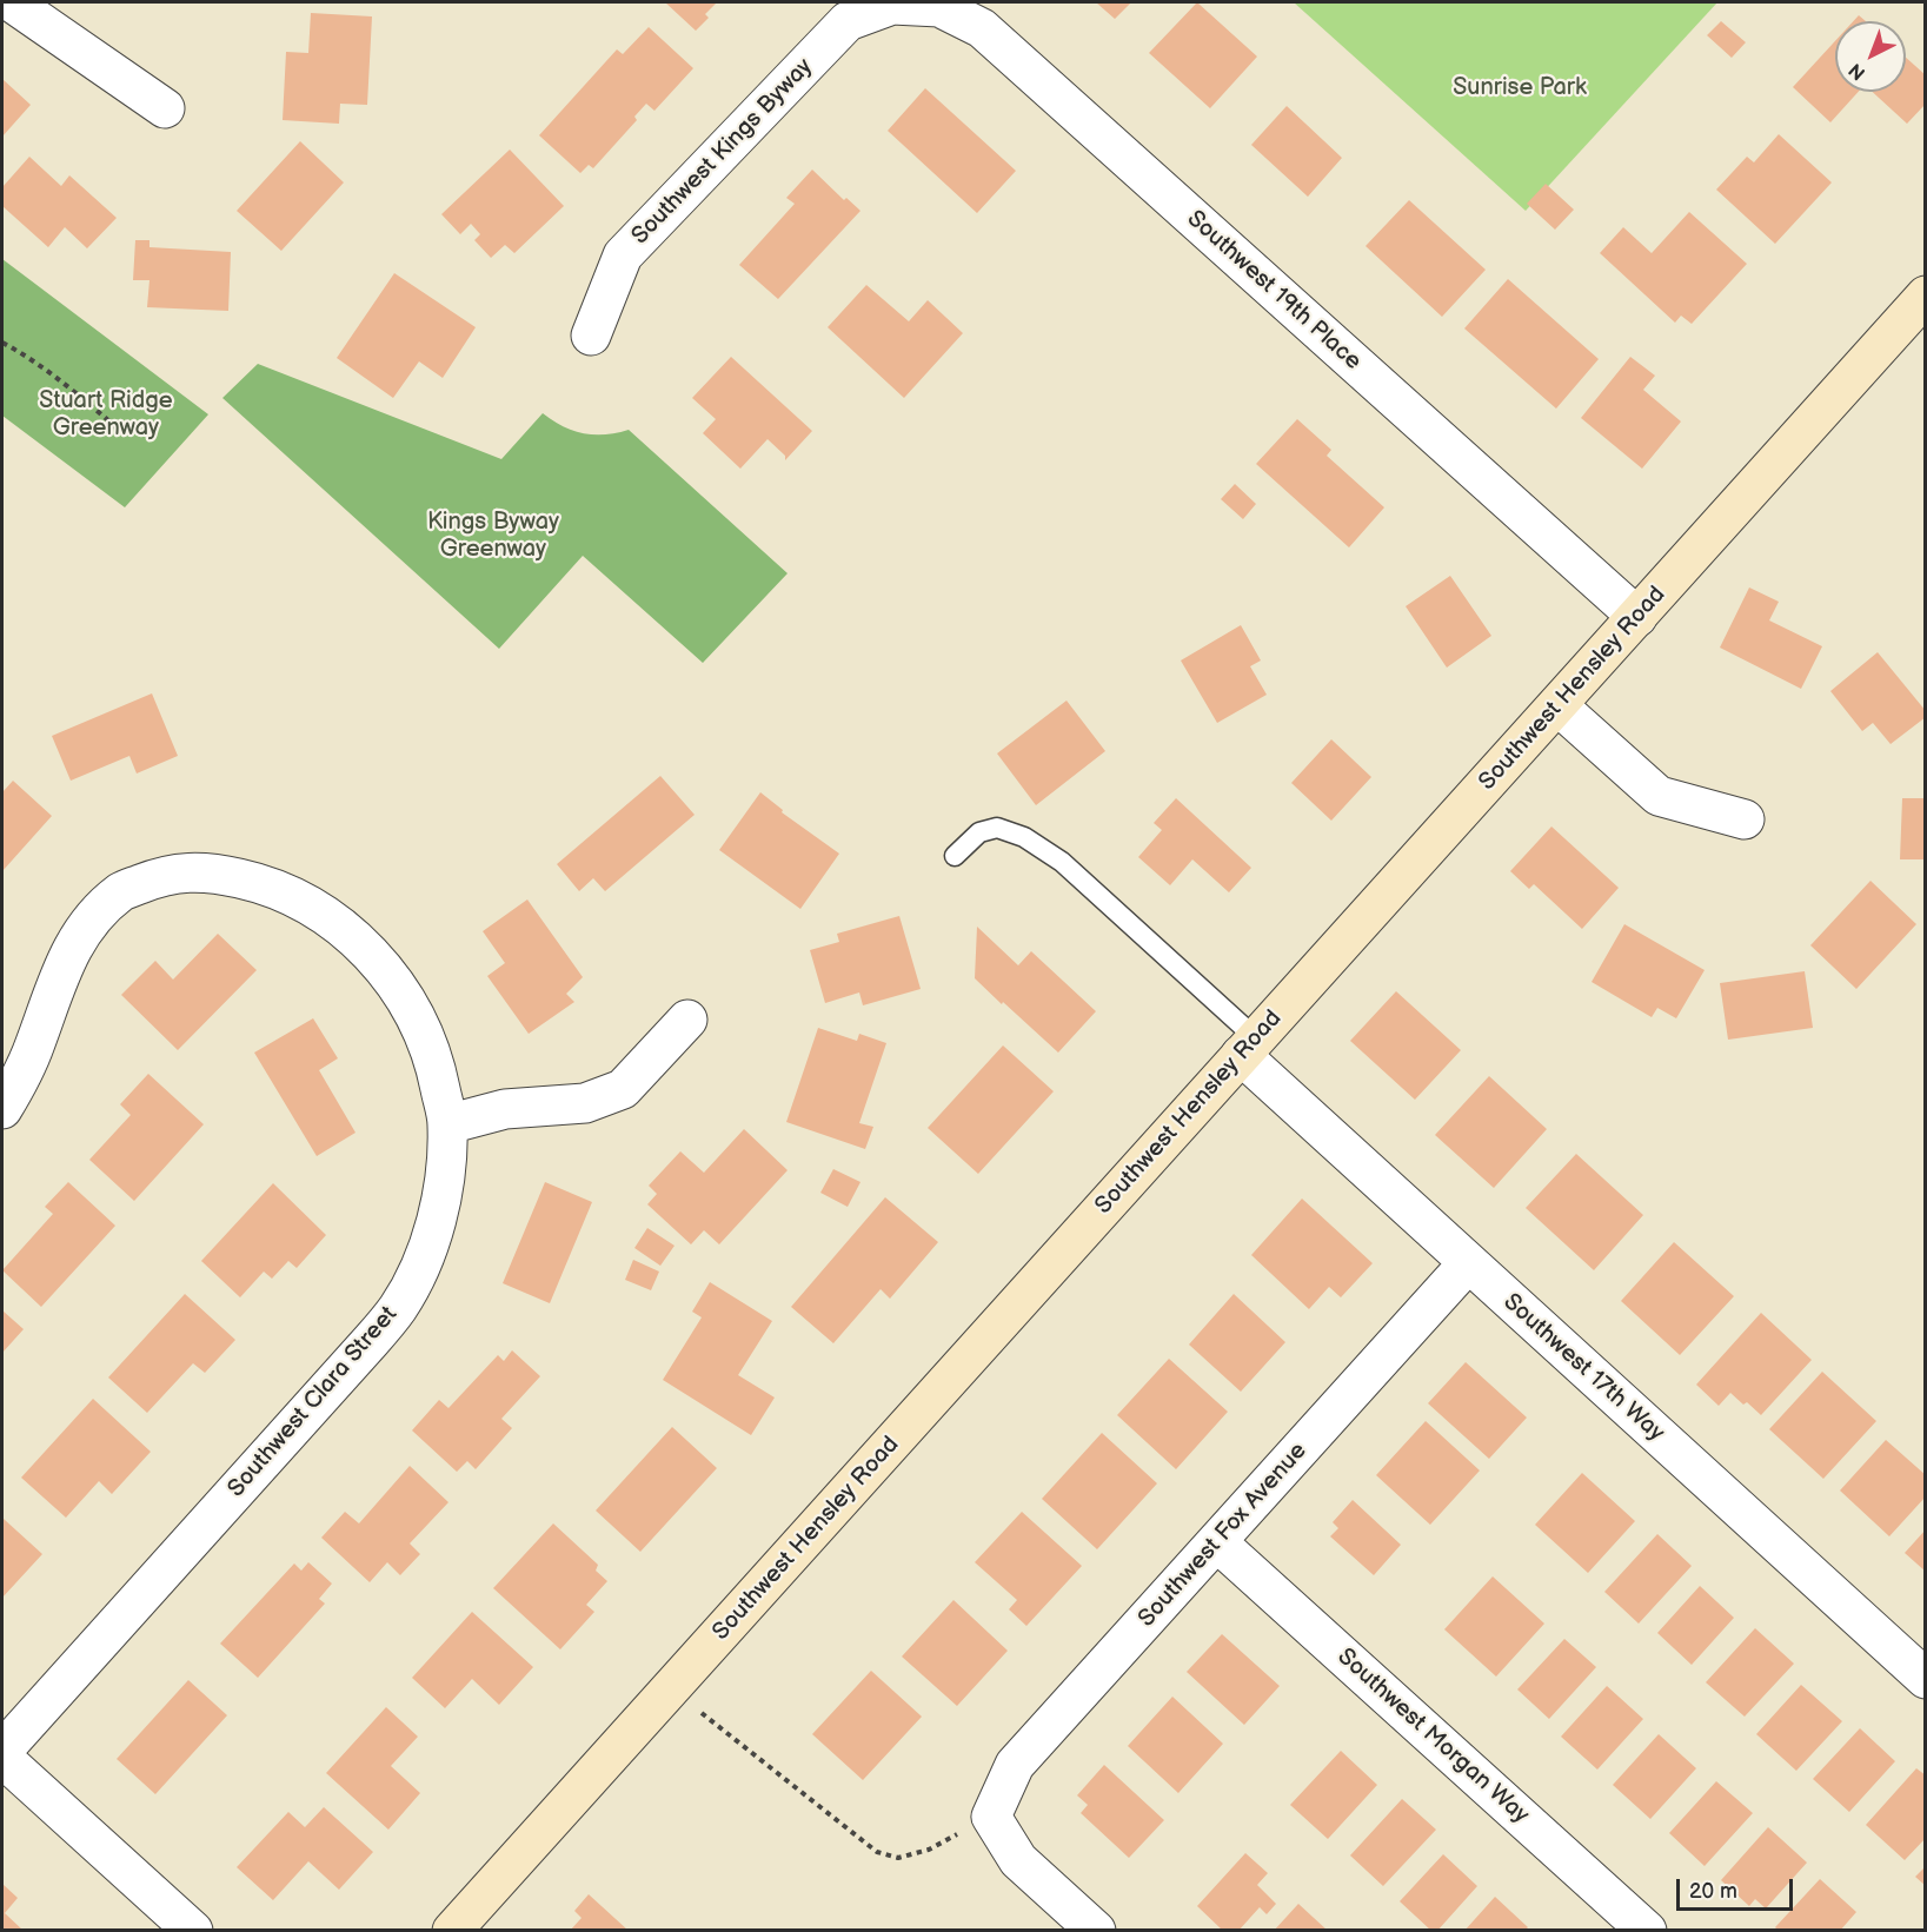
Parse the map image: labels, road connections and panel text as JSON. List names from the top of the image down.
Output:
{
  "streets": {
    "street": [
      "Southwest Kings Byway",
      "Southwest 19th Place",
      "Southwest Hensley Road",
      "Southwest 17th Way",
      "Southwest Clara Street",
      "Southwest Fox Avenue",
      "Southwest Morgan Way"
    ]
  },
  "crossings": [
    ["Southwest Kings Byway", "Southwest 19th Place"],
    ["Southwest 19th Place", "Southwest Hensley Road"],
    ["Southwest Hensley Road", "Southwest 17th Way"],
    ["Southwest 17th Way", "Southwest Fox Avenue"],
    ["Southwest Fox Avenue", "Southwest Morgan Way"]
  ],
  "parks": ["Sunrise Park", "Stuart Ridge Greenway", "Kings Byway Greenway"],
  "scale_bar": "20 m",
  "north": "bottom left"
}
